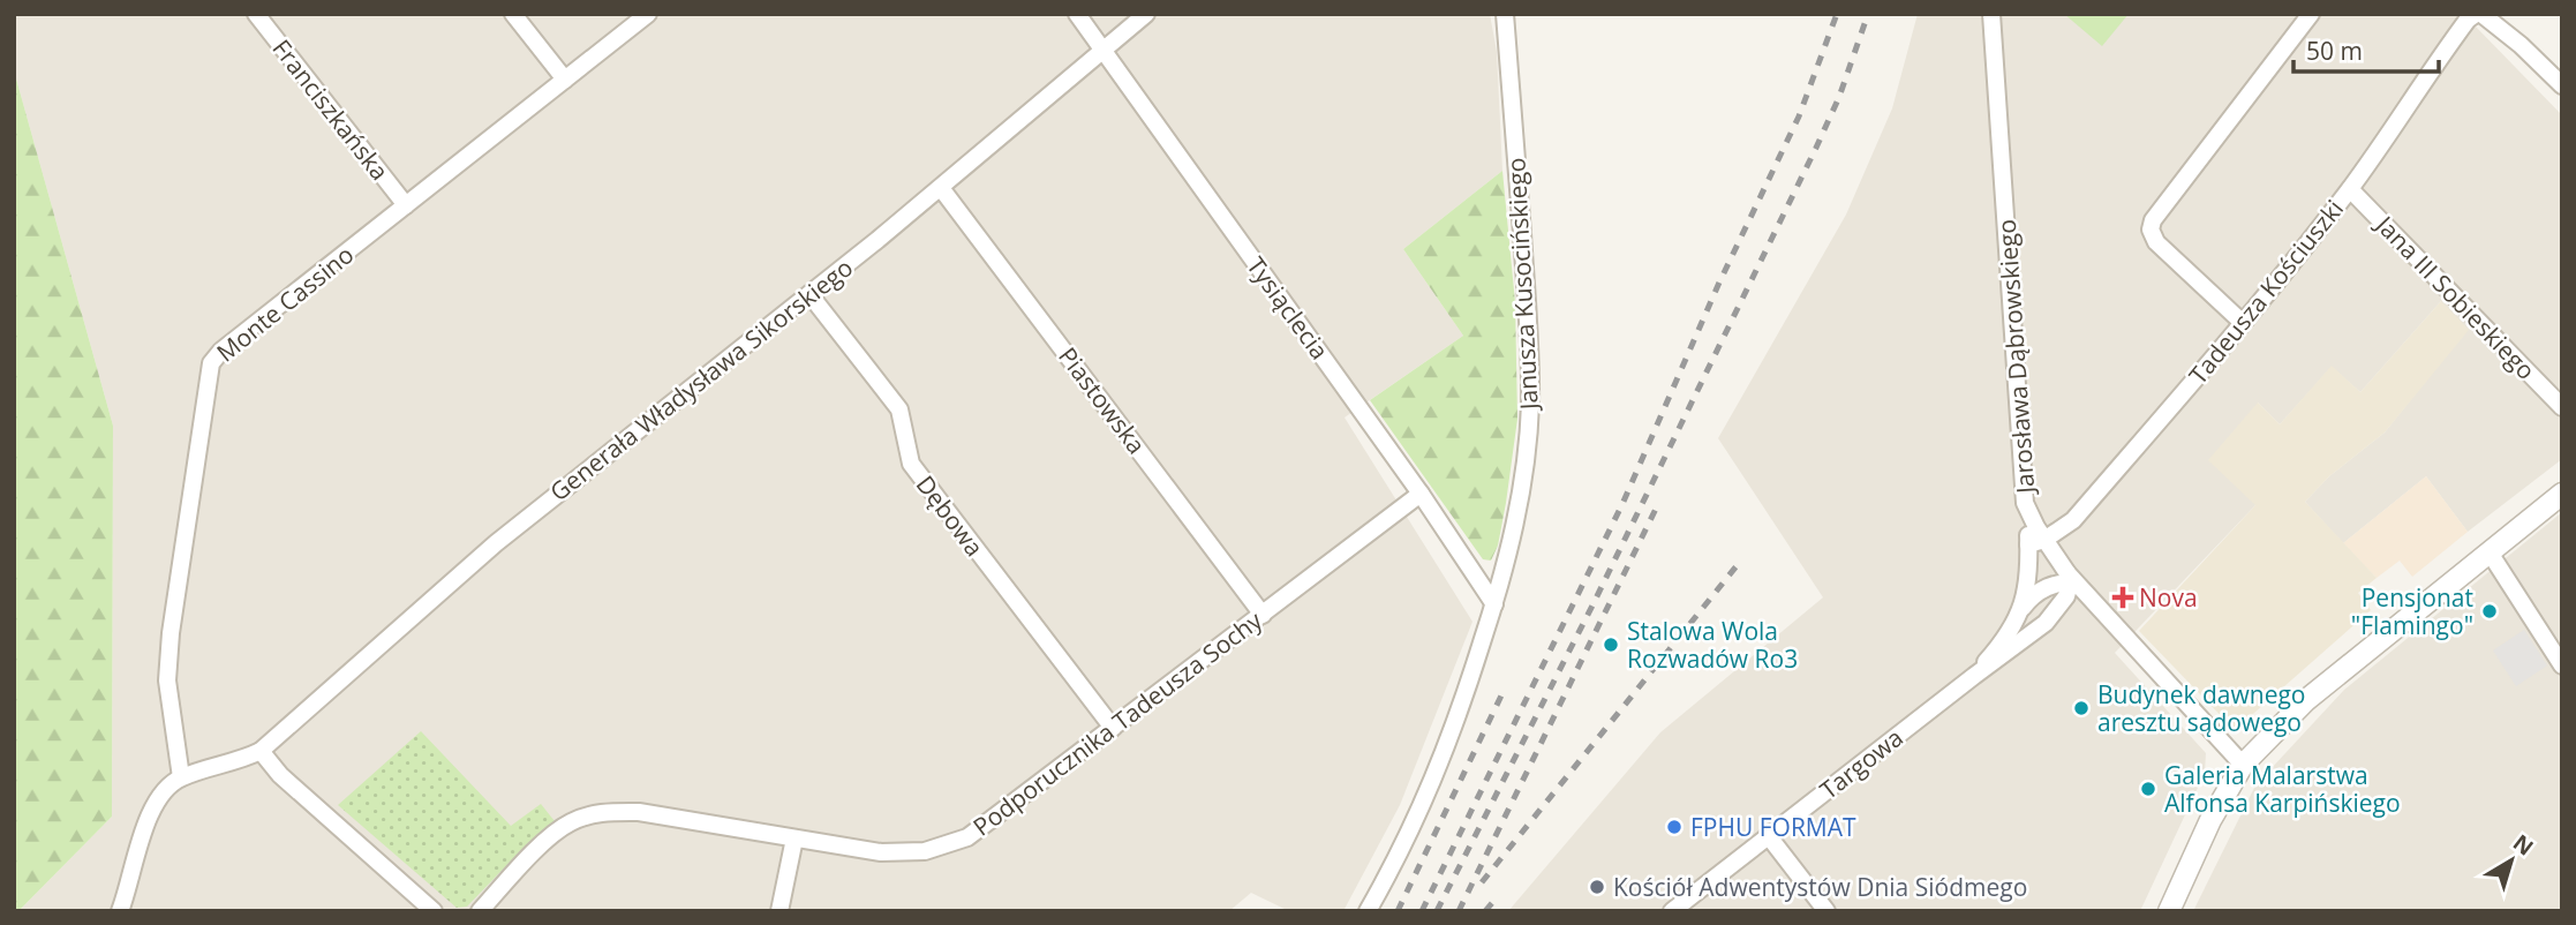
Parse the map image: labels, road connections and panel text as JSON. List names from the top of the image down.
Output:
{
  "streets": {
    "street": [
      "Franciszkańska",
      "Janusza Kusocińskiego",
      "Tadeusza Kościuszki",
      "Jana III Sobieskiego",
      "Monte Cassino",
      "Tysiąclecia",
      "Jarosława Dąbrowskiego",
      "Generała Władysława Sikorskiego",
      "Piastowska",
      "Dębowa",
      "Podporucznika Tadeusza Sochy",
      "Targowa"
    ]
  },
  "crossings": [
    ["Franciszkańska", "Monte Cassino"],
    ["Janusza Kusocińskiego", "Tysiąclecia"],
    ["Tadeusza Kościuszki", "Jana III Sobieskiego"],
    ["Tadeusza Kościuszki", "Targowa"],
    ["Tysiąclecia", "Generała Władysława Sikorskiego"],
    ["Tysiąclecia", "Podporucznika Tadeusza Sochy"],
    ["Jarosława Dąbrowskiego", "Targowa"],
    ["Generała Władysława Sikorskiego", "Piastowska"],
    ["Generała Władysława Sikorskiego", "Dębowa"],
    ["Piastowska", "Podporucznika Tadeusza Sochy"],
    ["Dębowa", "Podporucznika Tadeusza Sochy"]
  ],
  "places": {
    "health": ["Nova"],
    "other": [
      "Pensjonat \"Flamingo\"",
      "Stalowa Wola Rozwadów Ro3",
      "Budynek dawnego aresztu sądowego",
      "Galeria Malarstwa Alfonsa Karpińskiego",
      "FPHU FORMAT",
      "Kościół Adwentystów Dnia Siódmego"
    ]
  },
  "scale_bar": "50 m",
  "north": "top right"
}
